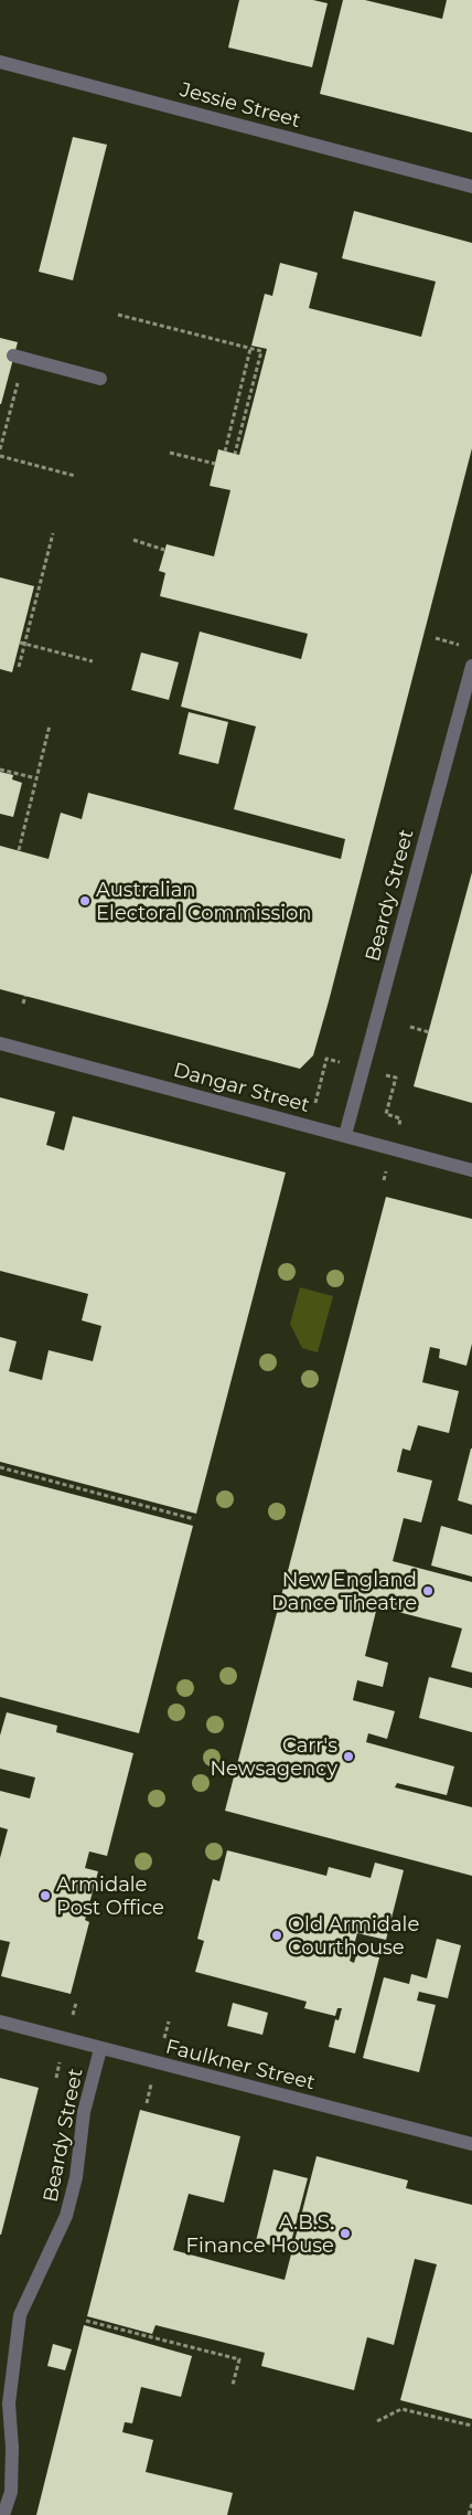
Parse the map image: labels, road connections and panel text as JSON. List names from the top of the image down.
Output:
{
  "streets": {
    "street": [
      "Jessie Street",
      "Beardy Street",
      "Dangar Street",
      "Faulkner Street"
    ]
  },
  "crossings": [
    ["Beardy Street", "Dangar Street"],
    ["Beardy Street", "Faulkner Street"]
  ],
  "places": [
    "Australian Electoral Commission",
    "New England Dance Theatre",
    "Carr's Newsagency",
    "Armidale Post Office",
    "Old Armidale Courthouse",
    "A.B.S. Finance House"
  ]
}
